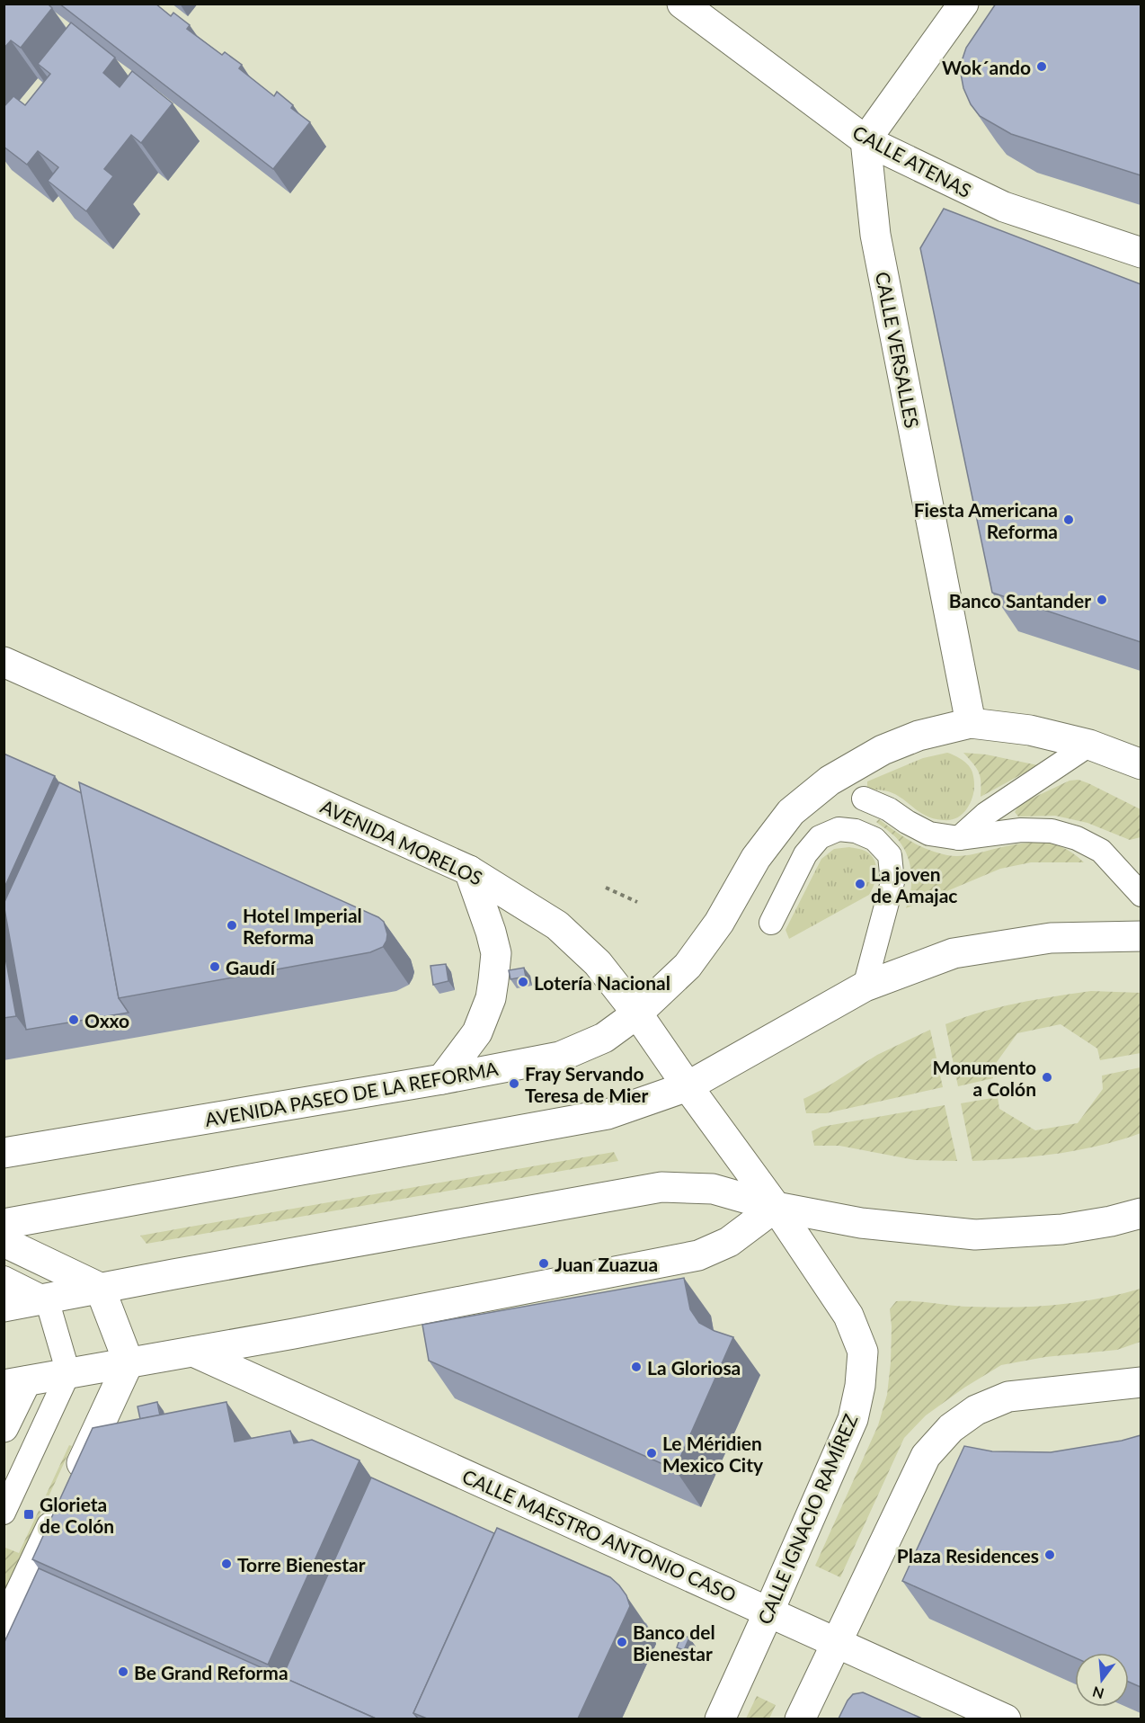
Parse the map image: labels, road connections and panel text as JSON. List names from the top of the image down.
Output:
{
  "streets": {
    "street": [
      "CALLE ATENAS",
      "CALLE VERSALLES",
      "AVENIDA MORELOS",
      "AVENIDA PASEO DE LA REFORMA",
      "CALLE IGNACIO RAMÍREZ",
      "CALLE MAESTRO ANTONIO CASO"
    ]
  },
  "crossings": [
    ["CALLE ATENAS", "CALLE VERSALLES"],
    ["CALLE VERSALLES", "AVENIDA PASEO DE LA REFORMA"],
    ["AVENIDA MORELOS", "AVENIDA PASEO DE LA REFORMA"],
    ["AVENIDA MORELOS", "CALLE IGNACIO RAMÍREZ"],
    ["CALLE IGNACIO RAMÍREZ", "CALLE MAESTRO ANTONIO CASO"]
  ],
  "places": {
    "other": [
      "Wok´ando",
      "Fiesta Americana Reforma",
      "Banco Santander",
      "La joven de Amajac",
      "Hotel Imperial Reforma",
      "Gaudí",
      "Lotería Nacional",
      "Oxxo",
      "Monumento a Colón",
      "Fray Servando Teresa de Mier",
      "Juan Zuazua",
      "La Gloriosa",
      "Le Méridien Mexico City",
      "Plaza Residences",
      "Torre Bienestar",
      "Banco del Bienestar",
      "Be Grand Reforma"
    ],
    "transit": ["Glorieta de Colón"]
  },
  "north": "bottom"
}
